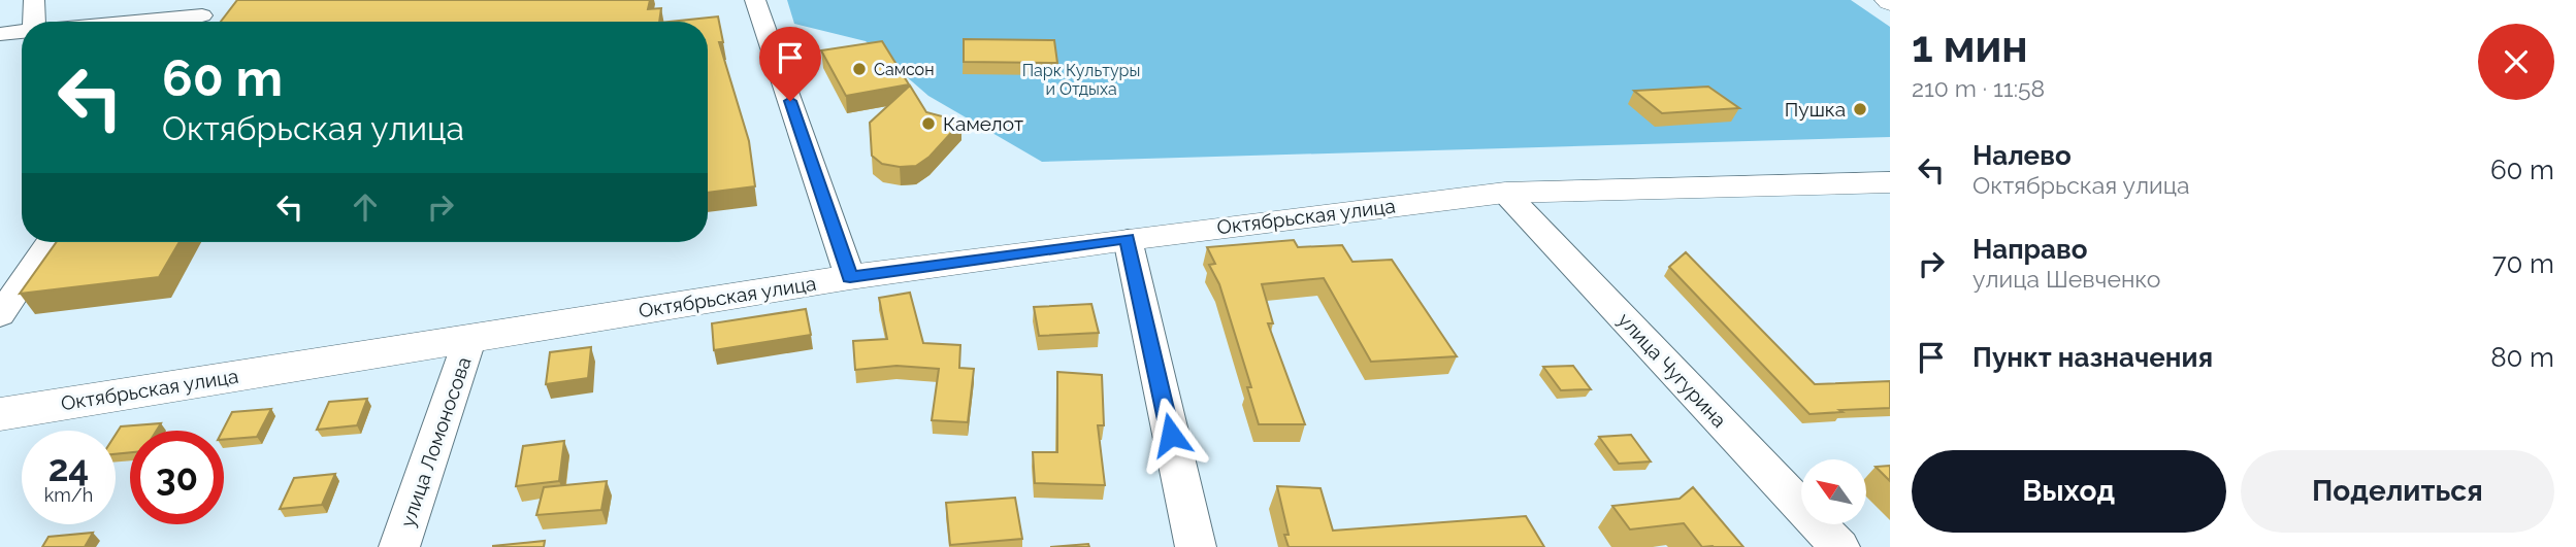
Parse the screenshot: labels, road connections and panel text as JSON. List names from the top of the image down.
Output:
{
  "streets": {
    "main road": ["Октябрьская улица"],
    "street": ["улица Чугурина", "улица Ломоносова"]
  },
  "crossings": [
    ["Октябрьская улица", "улица Чугурина"],
    ["Октябрьская улица", "улица Ломоносова"]
  ],
  "parks": ["Парк Культуры и Отдыха"],
  "places": ["Самсон", "Пушка", "Камелот"],
  "north": "top left",
  "page": {
    "heading": ["1 мин", "210 m · 11:58"],
    "turn": ["60 m", "Октябрьская улица"],
    "list": [
      {
        "name": "Налево",
        "note": "Октябрьская улица",
        "value": "60 m"
      },
      {
        "name": "Направо",
        "note": "улица Шевченко",
        "value": "70 m"
      },
      {
        "name": "Пункт назначения",
        "value": "80 m"
      }
    ],
    "speed": "24 km/h",
    "limit": "30",
    "buttons": ["Выход", "Поделиться"]
  }
}
